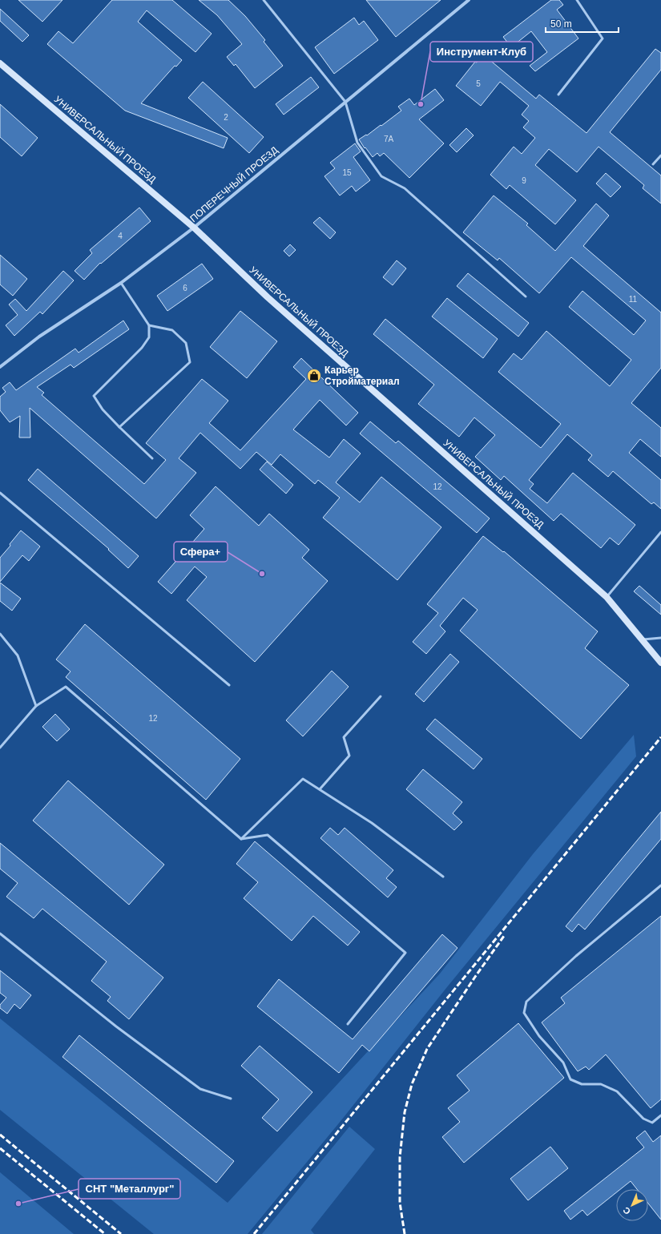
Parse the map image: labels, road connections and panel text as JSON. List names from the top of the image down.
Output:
{
  "streets": {
    "street": ["УНИВЕРСАЛЬНЫЙ ПРОЕЗД", "ПОПЕРЕЧНЫЙ ПРОЕЗД"]
  },
  "crossings": [
    ["УНИВЕРСАЛЬНЫЙ ПРОЕЗД", "ПОПЕРЕЧНЫЙ ПРОЕЗД"]
  ],
  "places": {
    "other": ["Инструмент-Клуб", "Сфера+", "СНТ \"Металлург\""],
    "shop": ["Карьер Стройматериал"]
  },
  "house_numbers": [
    "5",
    "2",
    "7А",
    "15",
    "9",
    "4",
    "6",
    "11",
    "12",
    "12"
  ],
  "scale_bar": "50 m",
  "north": "bottom left"
}
